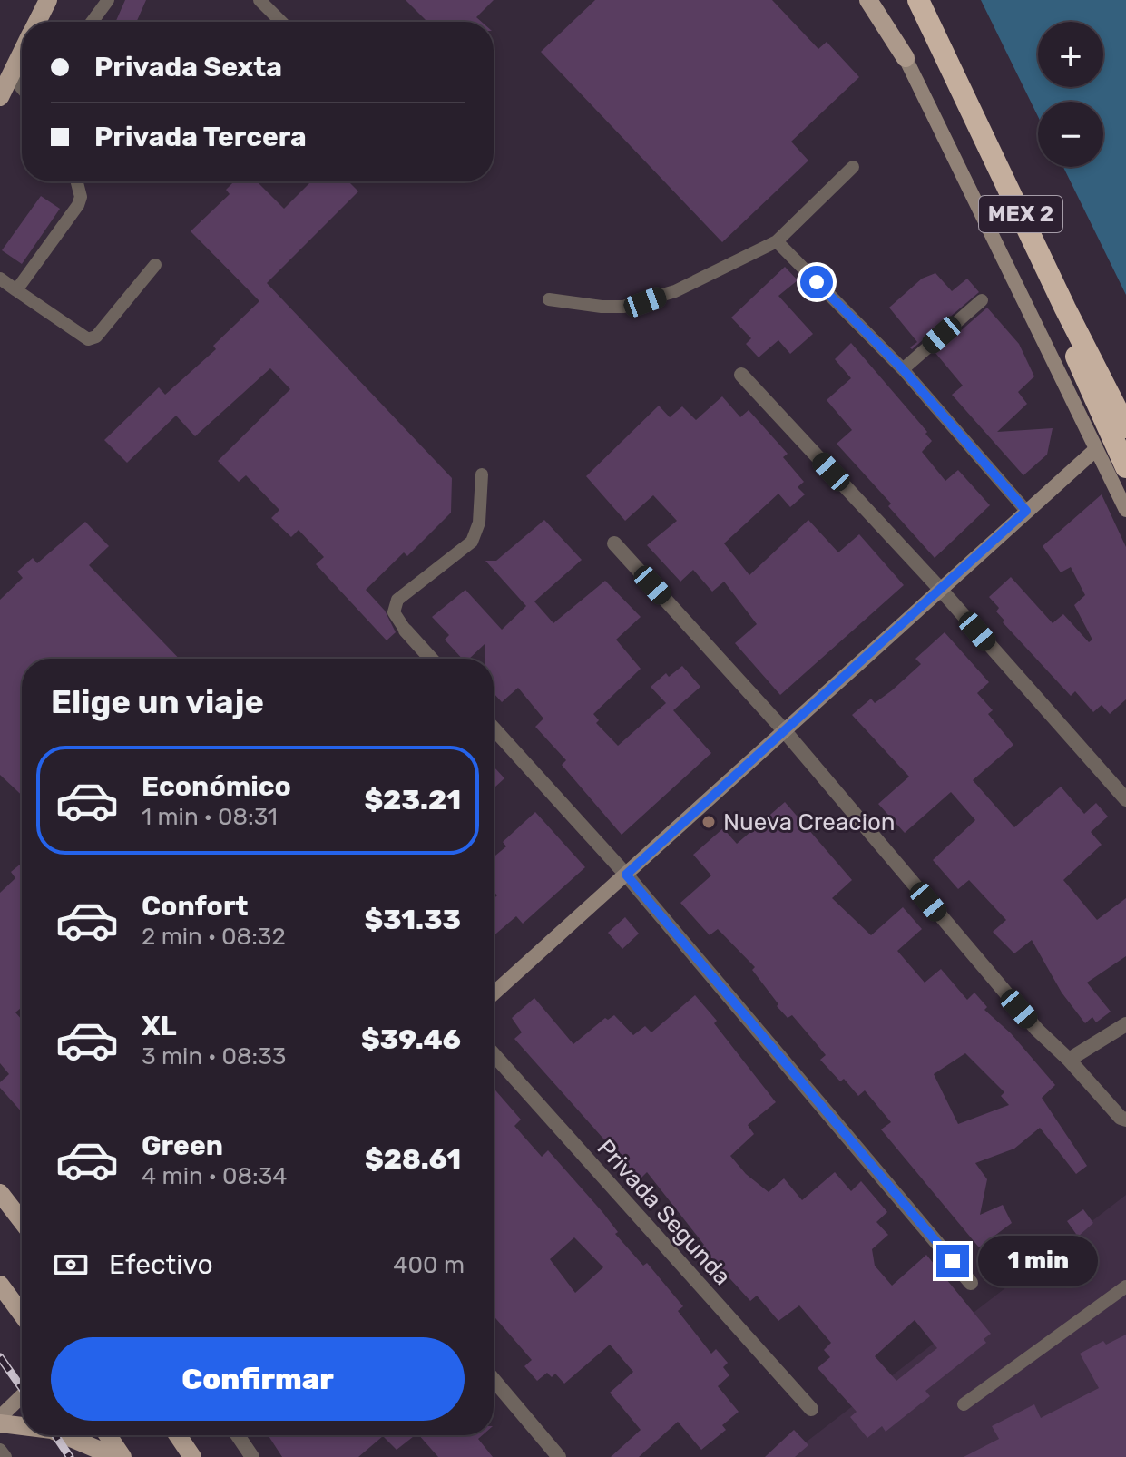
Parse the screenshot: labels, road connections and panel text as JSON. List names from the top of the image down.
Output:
{
  "streets": {
    "highway": ["MEX 2"],
    "street": ["Privada Segunda"]
  },
  "places": ["Nueva Creacion"],
  "page": {
    "map_buttons": ["+", "−"],
    "banner": ["Privada Sexta", "Privada Tercera"],
    "heading": "Elige un viaje",
    "list": [
      {
        "name": "Económico",
        "note": "1 min · 08:31",
        "value": "$23.21"
      },
      {
        "name": "Confort",
        "note": "2 min · 08:32",
        "value": "$31.33"
      },
      {
        "name": "XL",
        "note": "3 min · 08:33",
        "value": "$39.46"
      },
      {
        "name": "Green",
        "note": "4 min · 08:34",
        "value": "$28.61"
      }
    ],
    "pay": ["Efectivo", "400 m"],
    "bubble": "1 min",
    "buttons": "Confirmar"
  }
}
